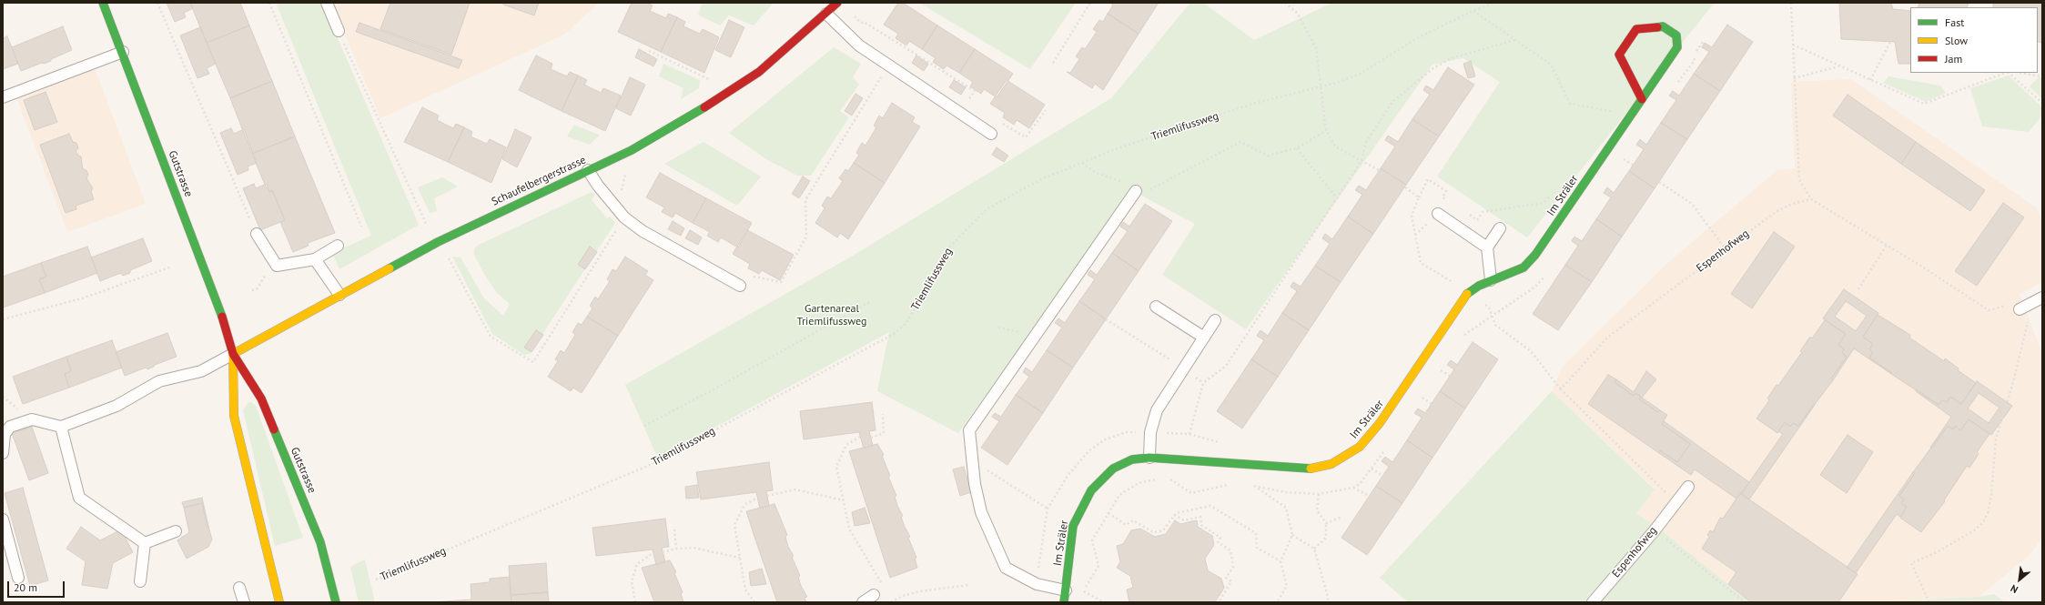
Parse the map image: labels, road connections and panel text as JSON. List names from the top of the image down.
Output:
{
  "streets": {
    "street": ["Gutstrasse", "Schaufelbergerstrasse", "Im Sträler"],
    "lane": ["Espenhofweg"],
    "path": ["Triemlifussweg"]
  },
  "crossings": [
    ["Gutstrasse", "Schaufelbergerstrasse"]
  ],
  "parks": ["Gartenareal Triemlifussweg"],
  "legend": ["Fast", "Slow", "Jam"],
  "scale_bar": "20 m",
  "north": "bottom left"
}
